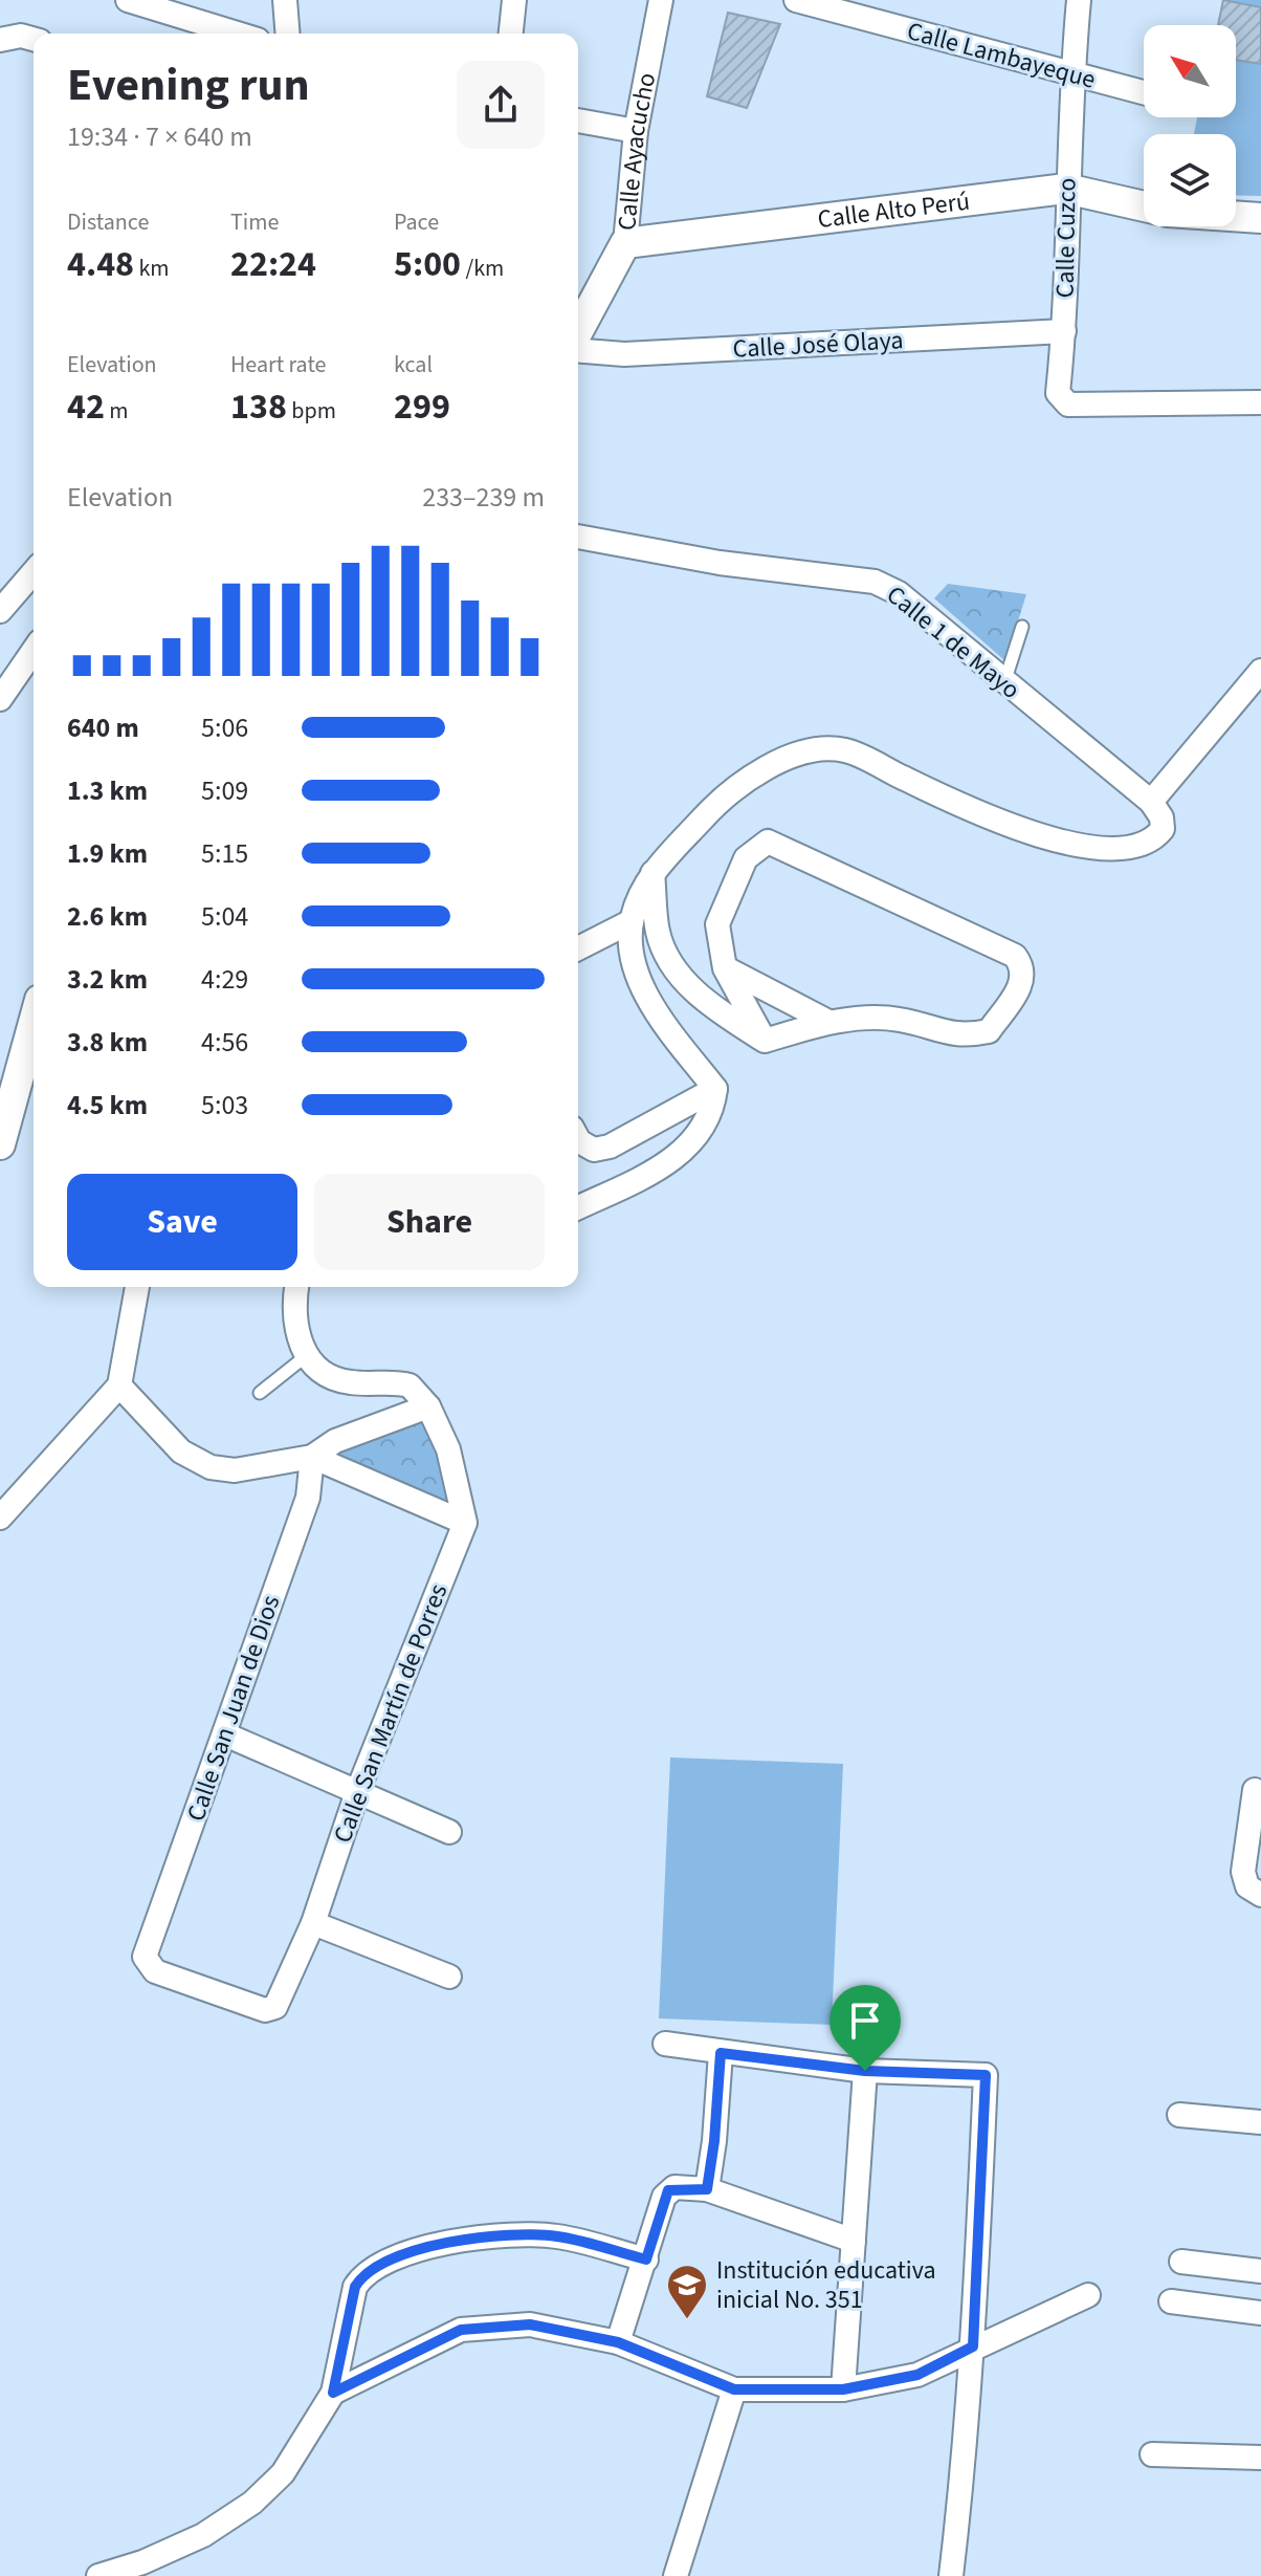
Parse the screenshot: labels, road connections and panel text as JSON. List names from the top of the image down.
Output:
{
  "streets": {
    "street": [
      "Calle Lambayeque",
      "Calle Ayacucho",
      "Calle Alto Perú",
      "Calle Cuzco",
      "Calle José Olaya",
      "Calle 1 de Mayo",
      "Calle San Juan de Dios",
      "Calle San Martín de Porres"
    ]
  },
  "crossings": [
    ["Calle Lambayeque", "Calle Cuzco"],
    ["Calle Ayacucho", "Calle Alto Perú"],
    ["Calle Alto Perú", "Calle Cuzco"],
    ["Calle Cuzco", "Calle José Olaya"],
    ["Calle San Juan de Dios", "Calle San Martín de Porres"]
  ],
  "places": {
    "school or university": ["Institución educativa inicial No. 351"]
  },
  "north": "top left",
  "page": {
    "heading": ["Evening run", "19:34 · 7 × 640 m"],
    "stats": [
      ["Distance", "4.48 km"],
      ["Time", "22:24"],
      ["Pace", "5:00 /km"],
      ["Elevation", "42 m"],
      ["Heart rate", "138 bpm"],
      ["kcal", "299"]
    ],
    "chart": ["Elevation", "233–239 m"],
    "list": [
      {
        "name": "640 m",
        "note": "5:06"
      },
      {
        "name": "1.3 km",
        "note": "5:09"
      },
      {
        "name": "1.9 km",
        "note": "5:15"
      },
      {
        "name": "2.6 km",
        "note": "5:04"
      },
      {
        "name": "3.2 km",
        "note": "4:29"
      },
      {
        "name": "3.8 km",
        "note": "4:56"
      },
      {
        "name": "4.5 km",
        "note": "5:03"
      }
    ],
    "buttons": ["Save", "Share"]
  }
}
